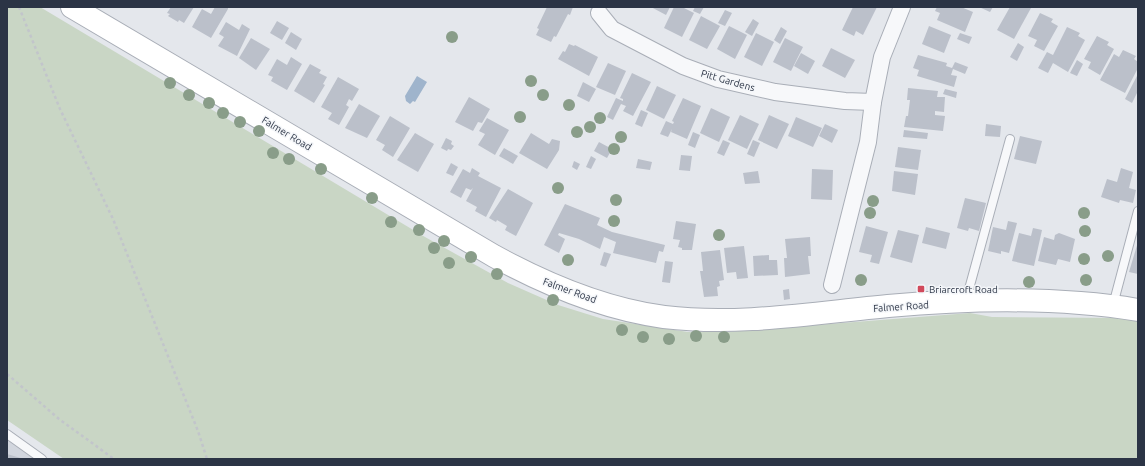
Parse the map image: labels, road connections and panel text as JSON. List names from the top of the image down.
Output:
{
  "streets": {
    "main road": ["Falmer Road"],
    "street": ["Pitt Gardens"]
  },
  "places": {
    "transit": ["Briarcroft Road"]
  }
}
